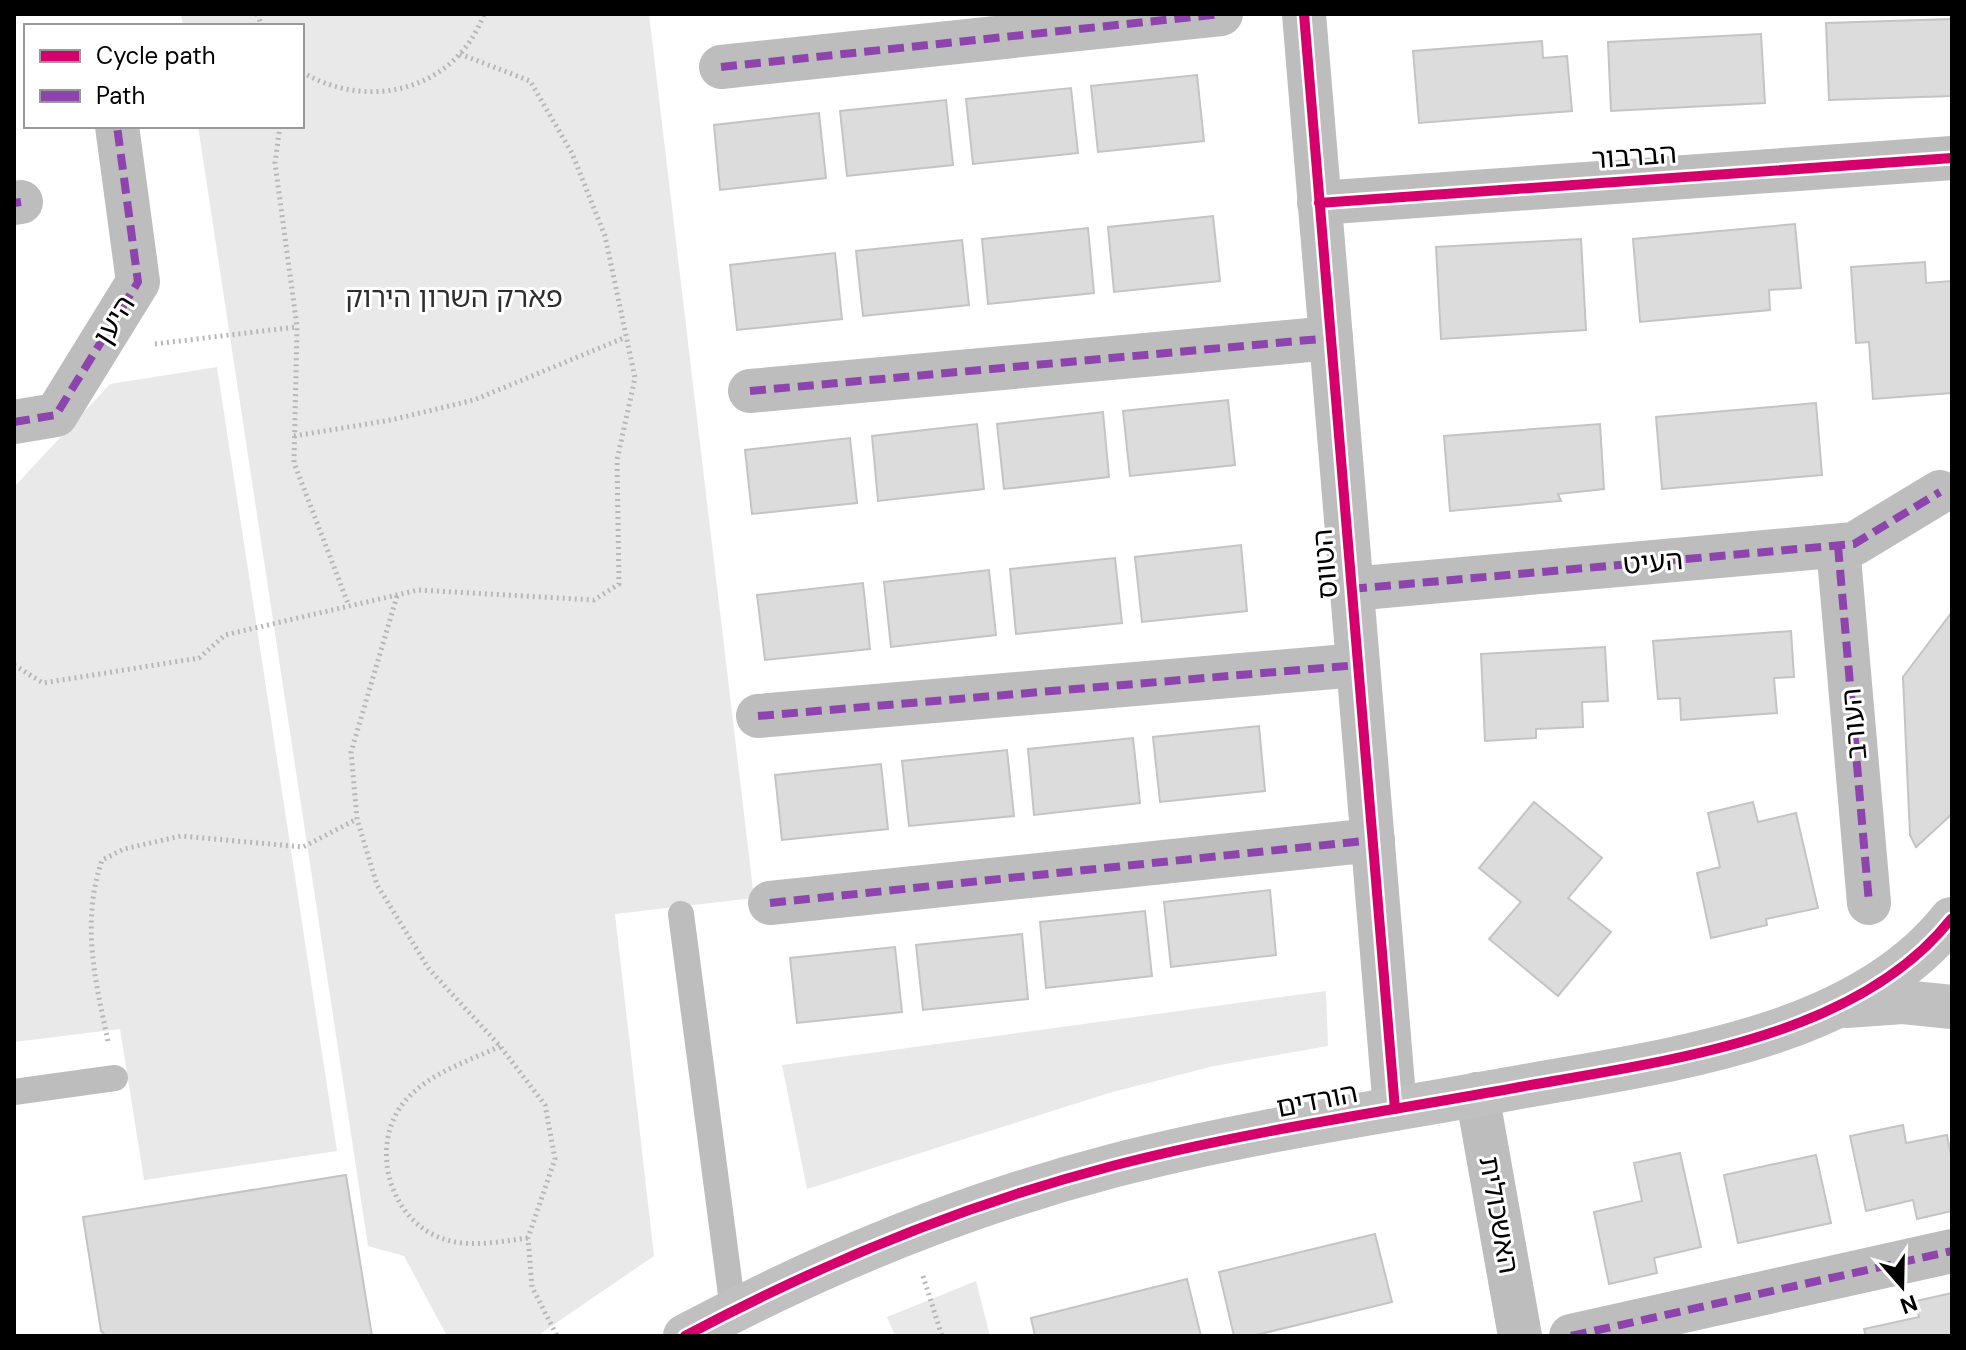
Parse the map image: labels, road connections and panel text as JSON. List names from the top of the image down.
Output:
{
  "streets": {
    "street": [
      "הברבור",
      "היען",
      "העיט",
      "הטווס",
      "העורב",
      "הורדים",
      "האשכולית"
    ]
  },
  "crossings": [
    ["הברבור", "הטווס"],
    ["העיט", "הטווס"],
    ["העיט", "העורב"],
    ["הטווס", "הורדים"],
    ["הורדים", "האשכולית"]
  ],
  "parks": ["פארק השרון הירוק"],
  "legend": ["Cycle path", "Path"],
  "north": "bottom"
}
